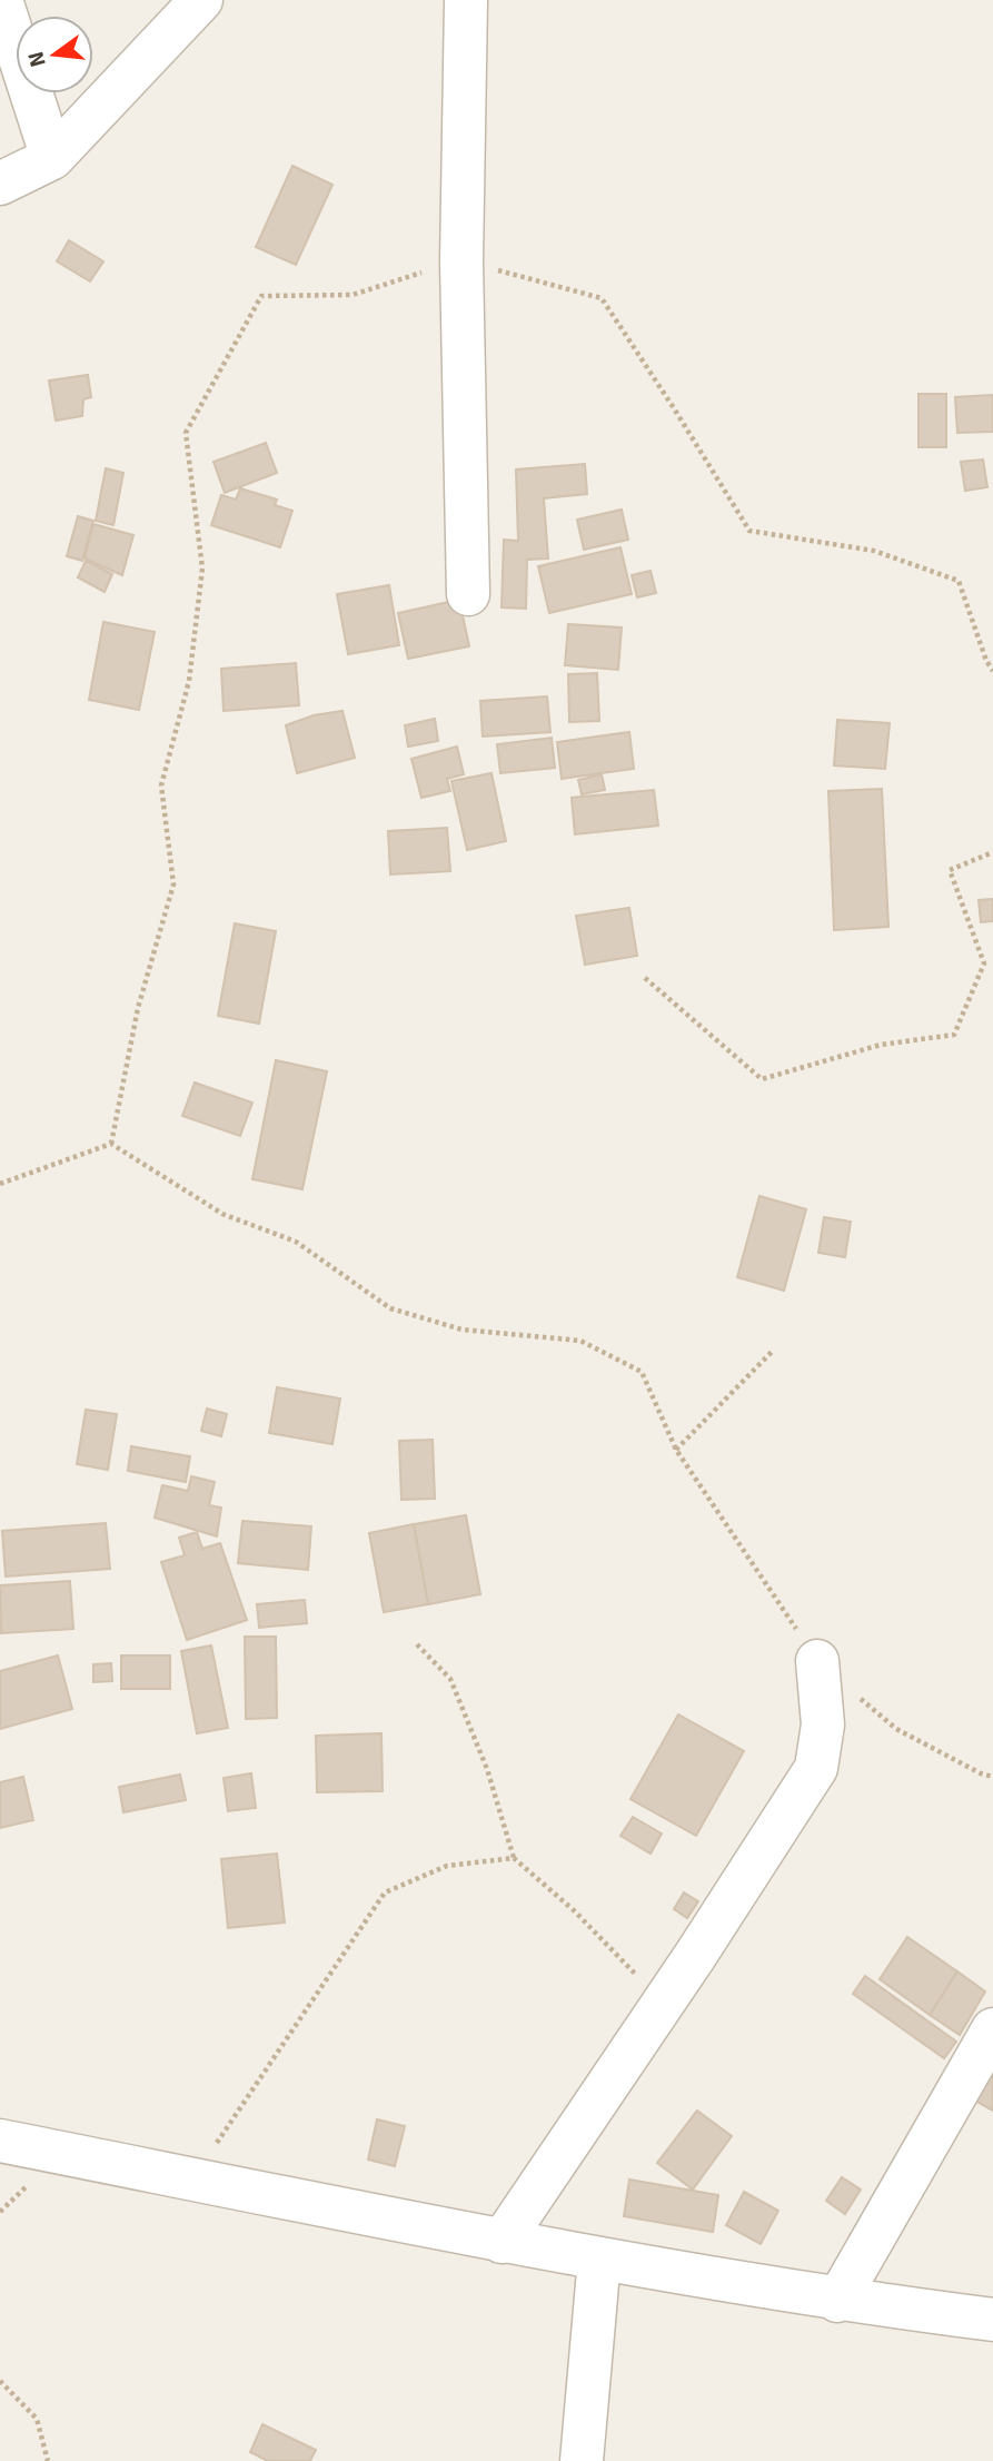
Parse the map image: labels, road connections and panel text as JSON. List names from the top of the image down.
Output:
{
  "north": "left"
}
